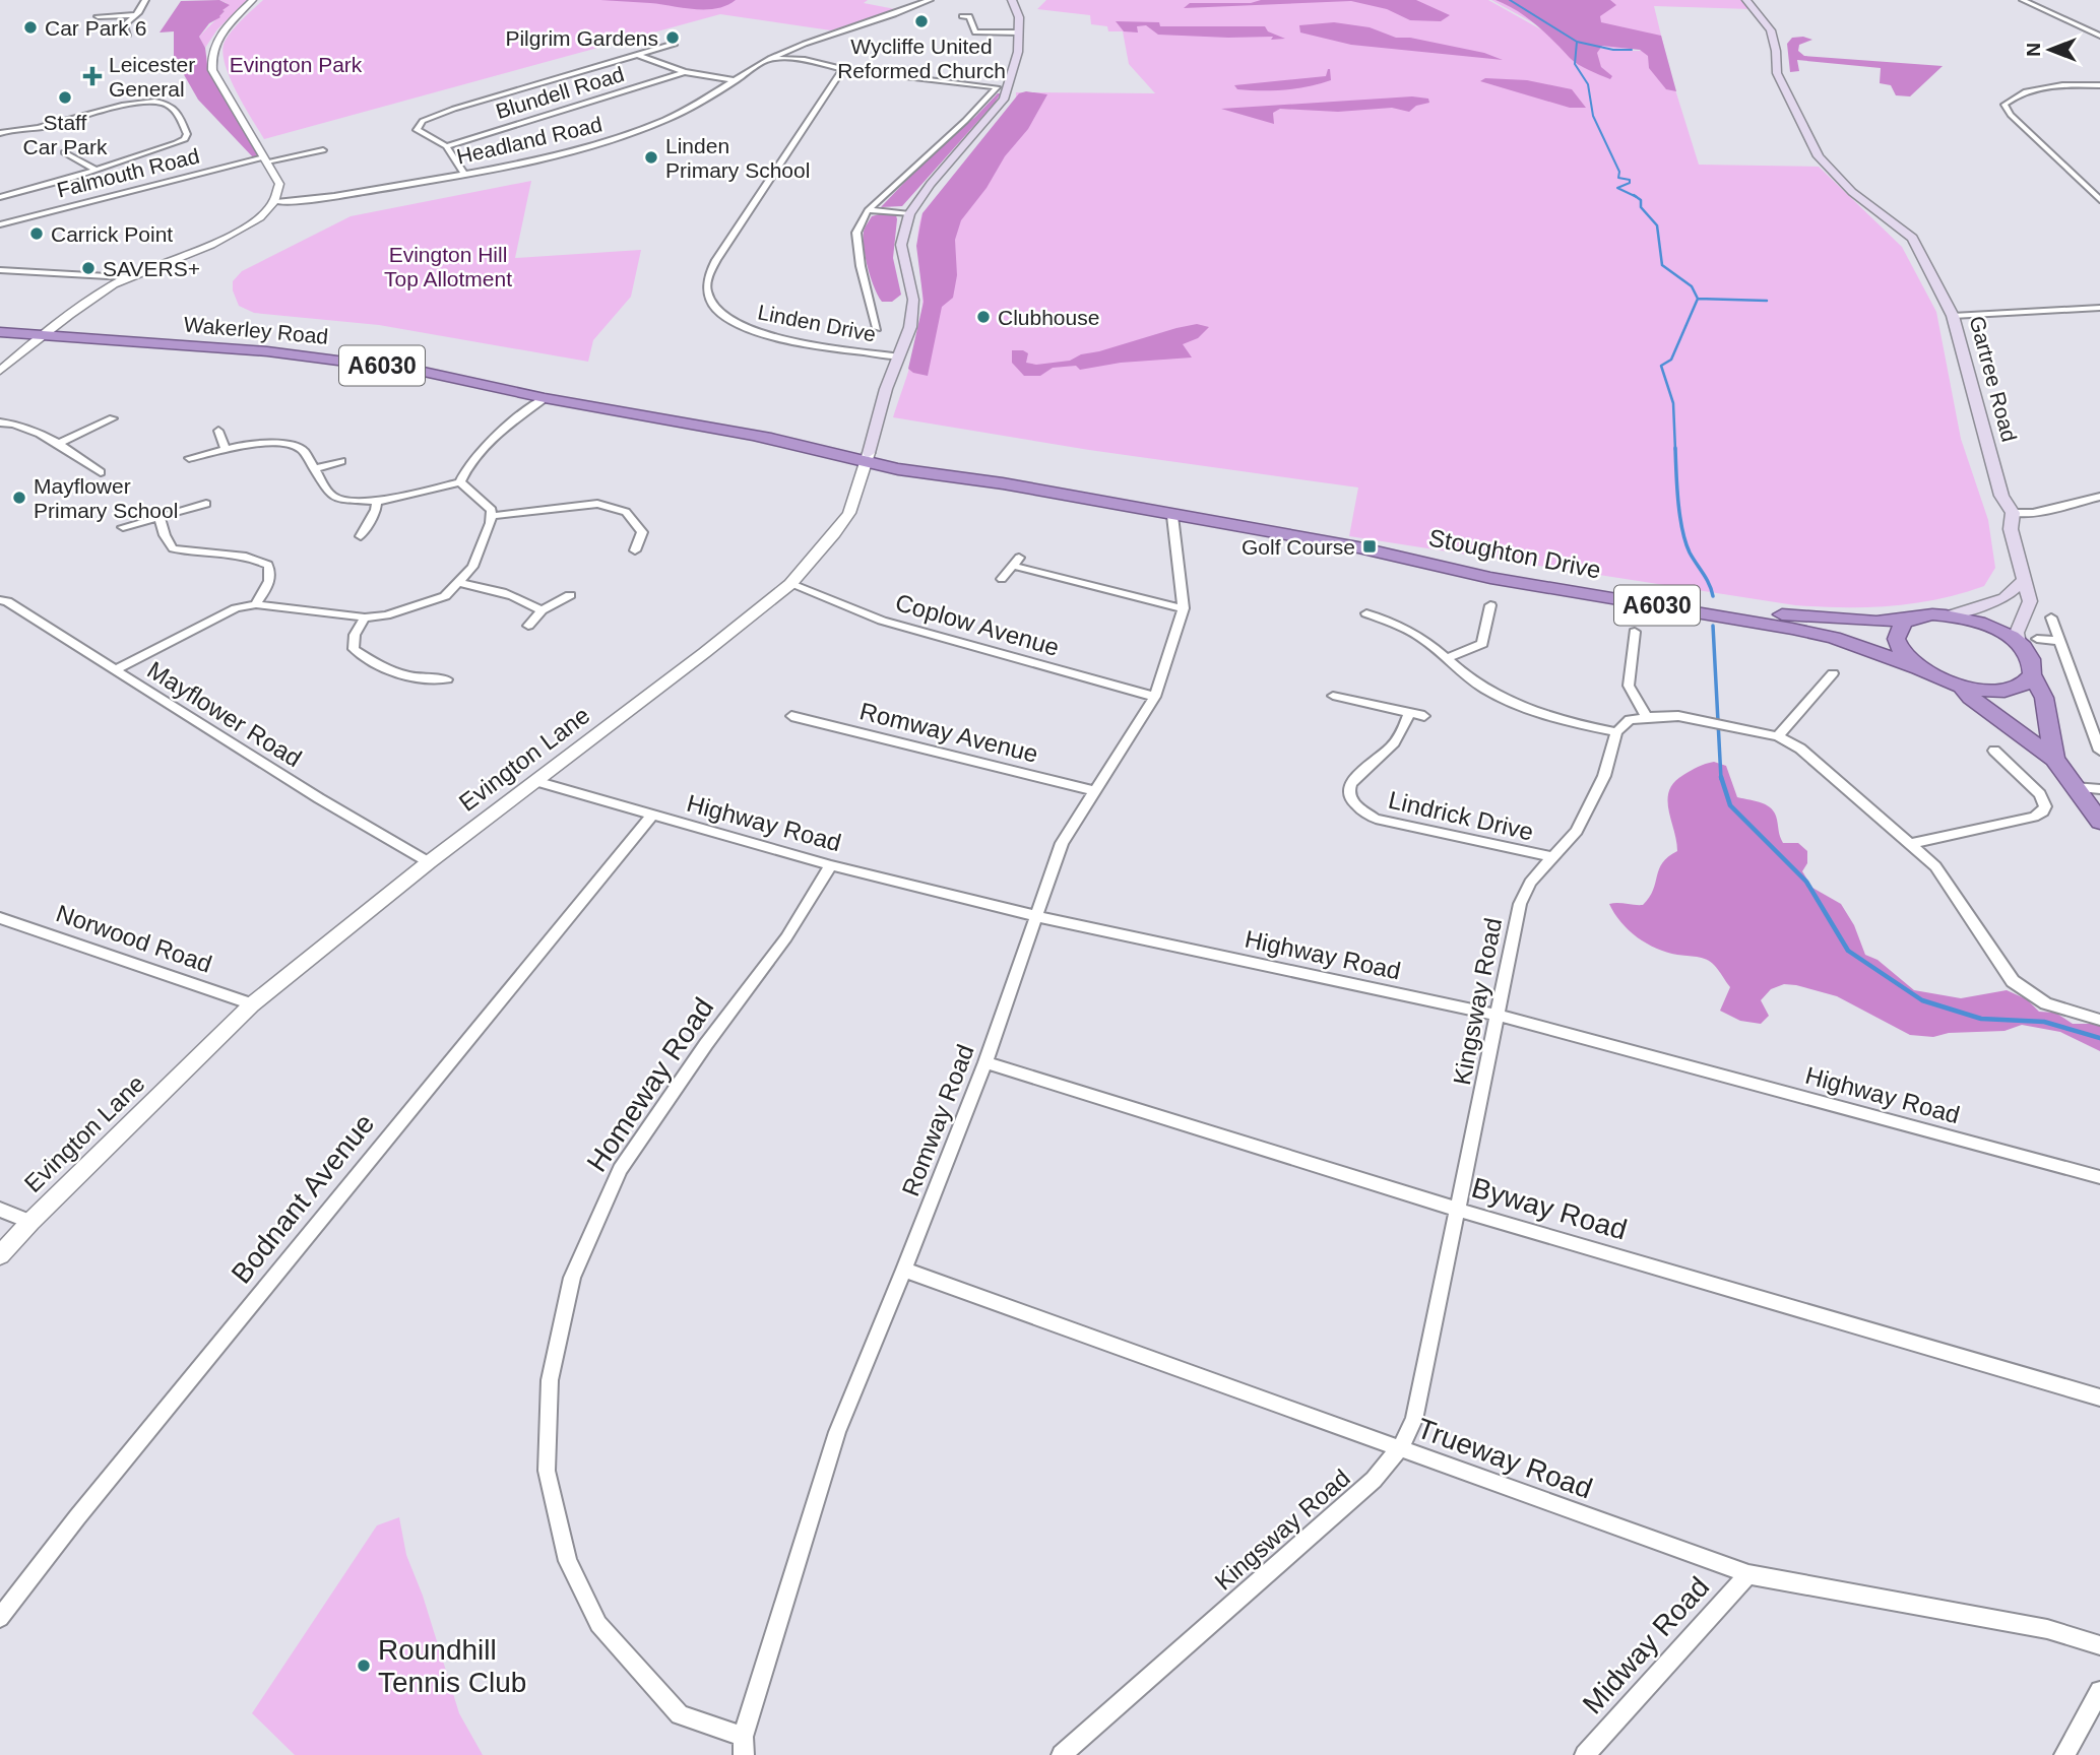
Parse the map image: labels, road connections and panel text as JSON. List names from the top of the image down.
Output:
{
  "streets": {
    "highway": ["Wakerley Road", "A6030", "Stoughton Drive"],
    "main road": ["Gartree Road", "Evington Lane"],
    "street": [
      "Blundell Road",
      "Headland Road",
      "Falmouth Road",
      "Linden Drive",
      "Coplow Avenue",
      "Mayflower Road",
      "Romway Avenue",
      "Lindrick Drive",
      "Highway Road",
      "Norwood Road",
      "Kingsway Road",
      "Homeway Road",
      "Romway Road",
      "Bodnant Avenue",
      "Byway Road",
      "Trueway Road",
      "Midway Road"
    ]
  },
  "crossings": [
    ["Linden Drive", "Evington Lane"],
    ["Wakerley Road", "Stoughton Drive"],
    ["Wakerley Road", "Evington Lane"],
    ["Stoughton Drive", "Evington Lane"],
    ["Stoughton Drive", "Romway Road"],
    ["Coplow Avenue", "Evington Lane"],
    ["Coplow Avenue", "Romway Road"],
    ["Mayflower Road", "Evington Lane"],
    ["Romway Avenue", "Romway Road"],
    ["Evington Lane", "Highway Road"],
    ["Evington Lane", "Norwood Road"],
    ["Lindrick Drive", "Kingsway Road"],
    ["Highway Road", "Kingsway Road"],
    ["Highway Road", "Homeway Road"],
    ["Highway Road", "Romway Road"],
    ["Highway Road", "Bodnant Avenue"],
    ["Kingsway Road", "Byway Road"],
    ["Kingsway Road", "Trueway Road"],
    ["Homeway Road", "Romway Road"],
    ["Romway Road", "Byway Road"],
    ["Romway Road", "Trueway Road"],
    ["Trueway Road", "Midway Road"]
  ],
  "parks": ["Evington Park", "Evington Hill Top Allotment"],
  "places": {
    "other": [
      "Wycliffe United Reformed Church",
      "Car Park 6",
      "Pilgrim Gardens",
      "Staff Car Park",
      "Linden Primary School",
      "Carrick Point",
      "SAVERS+",
      "Clubhouse",
      "Mayflower Primary School",
      "Roundhill Tennis Club"
    ],
    "health": ["Leicester General"],
    "transit": ["Golf Course"]
  },
  "north": "left"
}
